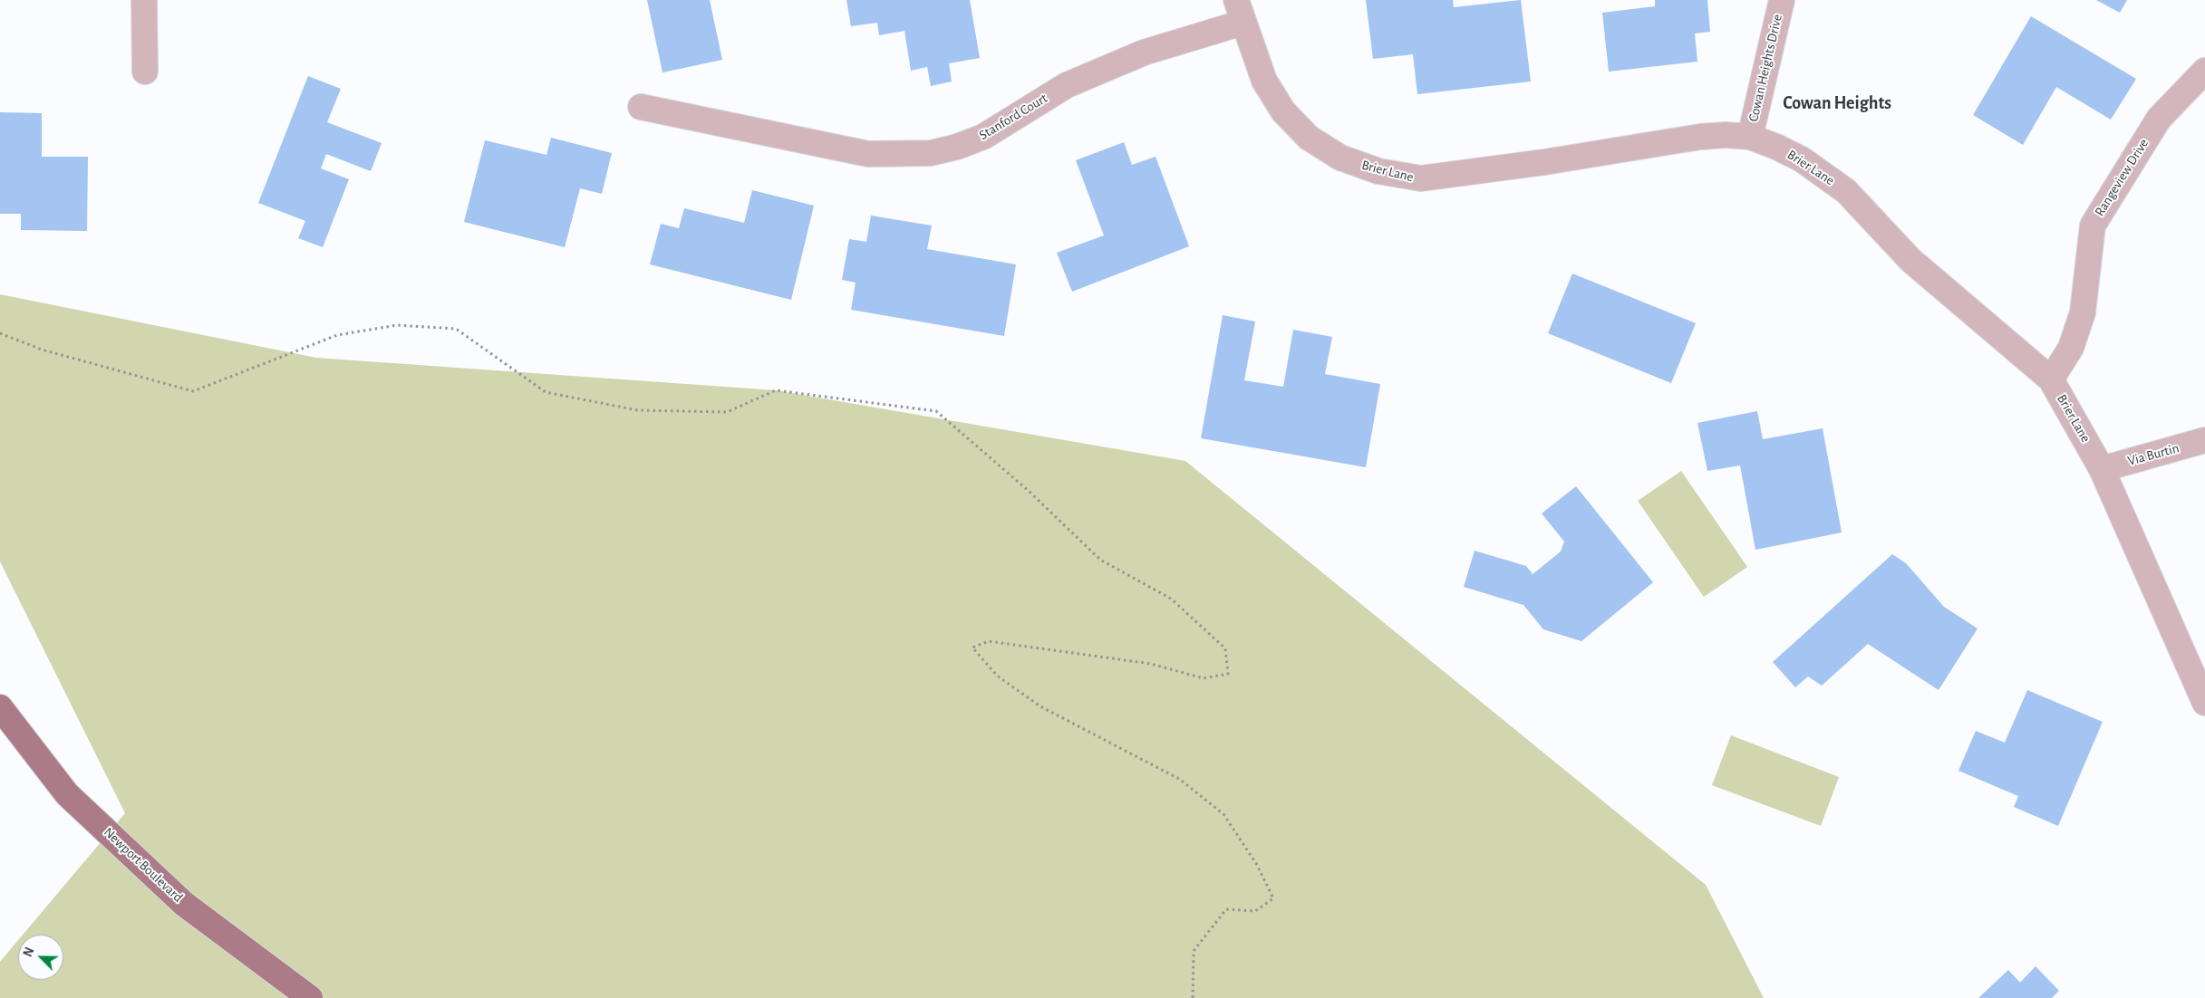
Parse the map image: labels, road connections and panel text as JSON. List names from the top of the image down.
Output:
{
  "streets": {
    "main road": ["Newport Boulevard"],
    "street": [
      "Cowan Heights Drive",
      "Stanford Court",
      "Brier Lane",
      "Rangeview Drive",
      "Via Burtin"
    ]
  },
  "crossings": [
    ["Cowan Heights Drive", "Brier Lane"],
    ["Stanford Court", "Brier Lane"],
    ["Brier Lane", "Rangeview Drive"],
    ["Brier Lane", "Via Burtin"]
  ],
  "districts": ["Cowan Heights"],
  "north": "top left"
}
